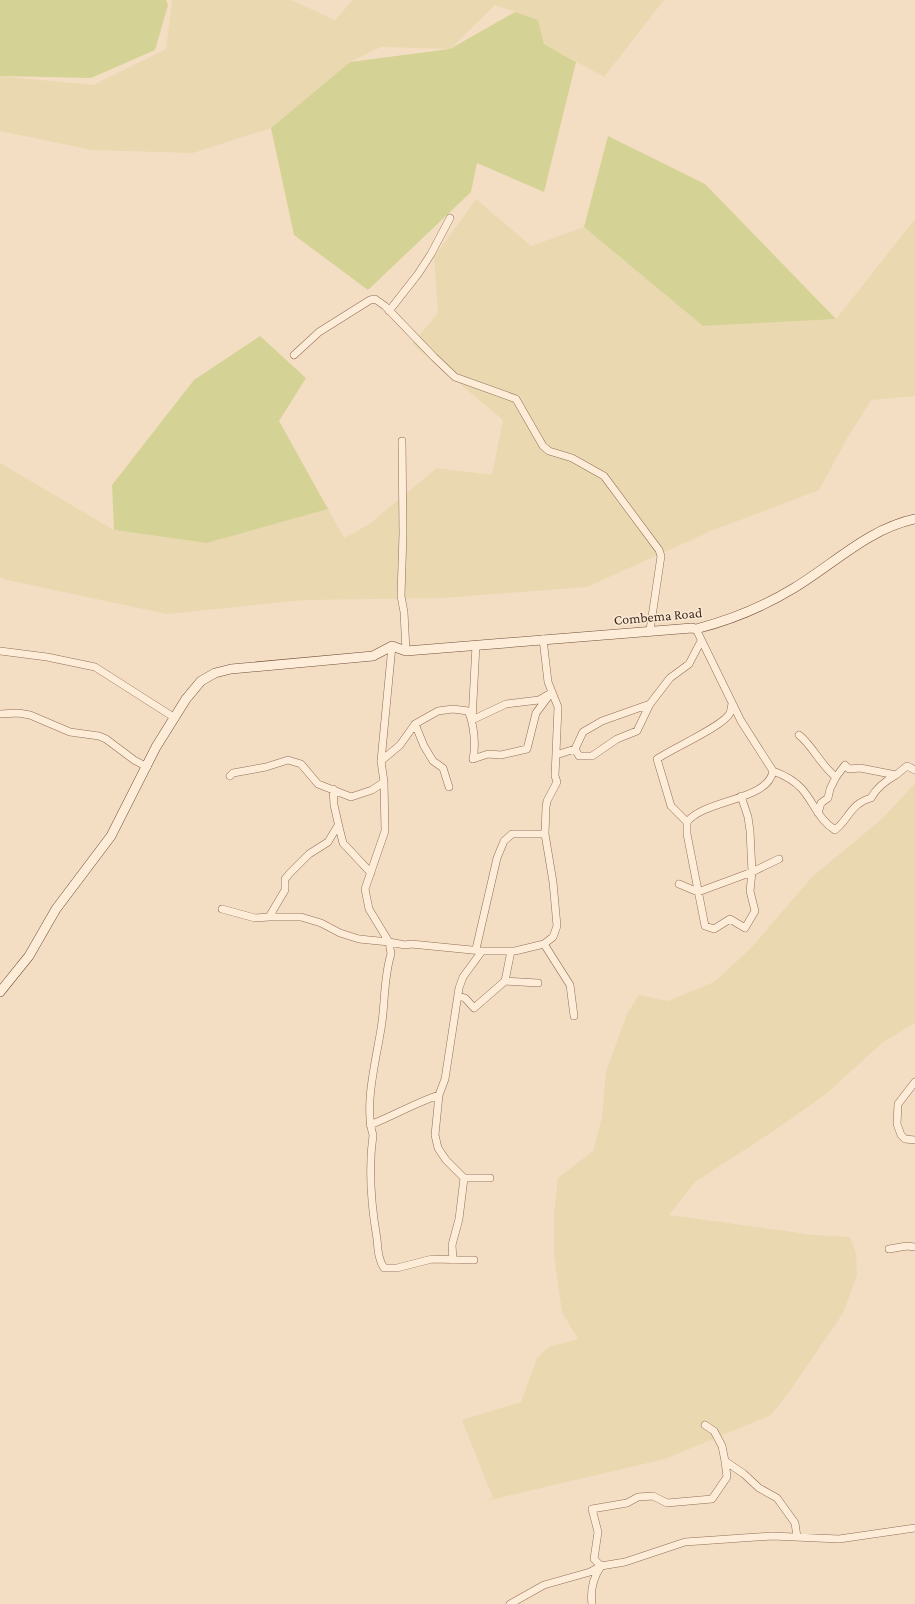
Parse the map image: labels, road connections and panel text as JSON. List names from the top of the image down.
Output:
{
  "streets": {
    "street": ["Combema Road"]
  }
}
